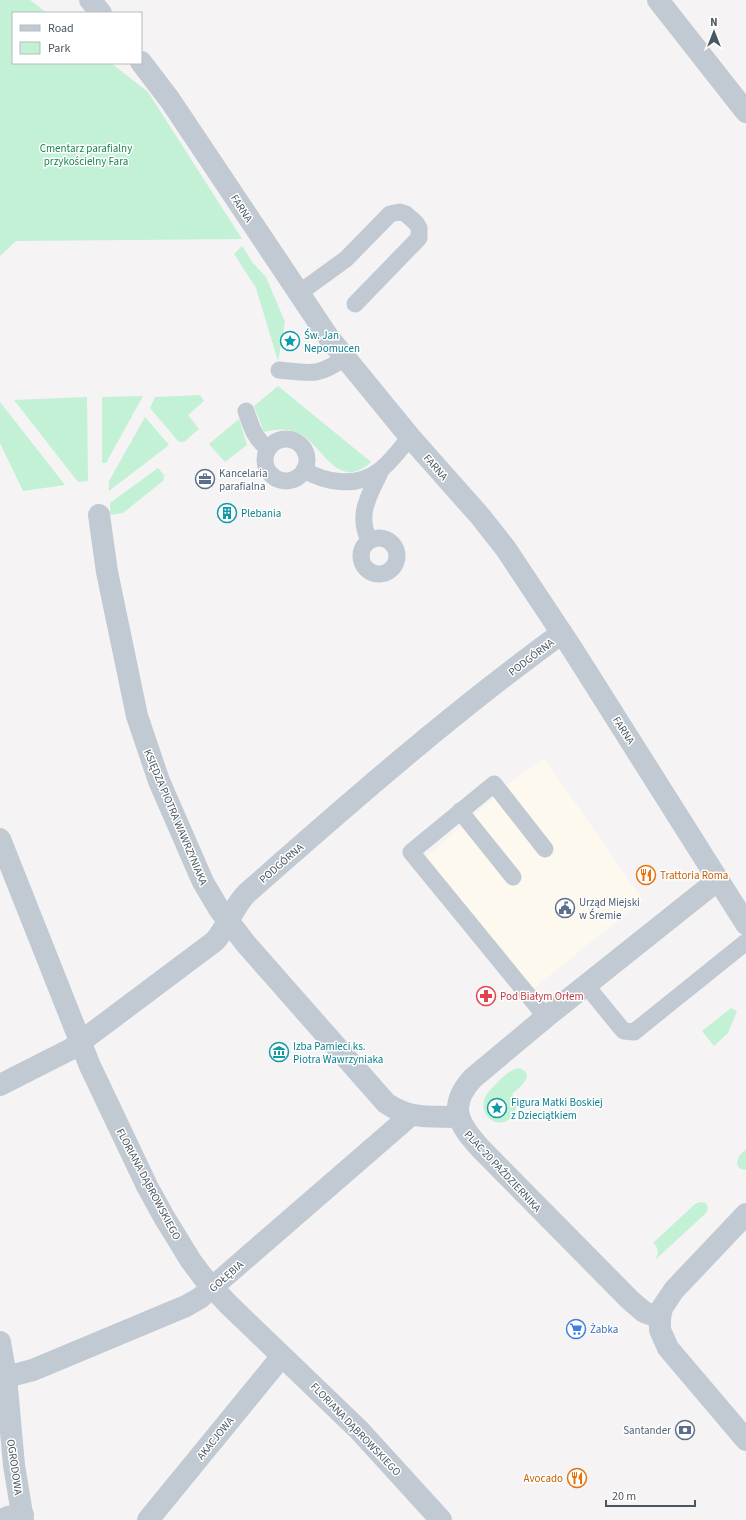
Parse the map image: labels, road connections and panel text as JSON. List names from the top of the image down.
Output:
{
  "streets": {
    "street": [
      "FARNA",
      "PODGÓRNA",
      "KSIĘDZA PIOTRA WAWRZYNIAKA",
      "PLAC 20 PAŹDZIERNIKA",
      "FLORIANA DĄBROWSKIEGO",
      "GOŁĘBIA",
      "AKACJOWA",
      "OGRODOWA"
    ]
  },
  "crossings": [
    ["FARNA", "PODGÓRNA"],
    ["PODGÓRNA", "KSIĘDZA PIOTRA WAWRZYNIAKA"],
    ["PODGÓRNA", "FLORIANA DĄBROWSKIEGO"],
    ["KSIĘDZA PIOTRA WAWRZYNIAKA", "PLAC 20 PAŹDZIERNIKA"],
    ["KSIĘDZA PIOTRA WAWRZYNIAKA", "GOŁĘBIA"],
    ["FLORIANA DĄBROWSKIEGO", "GOŁĘBIA"],
    ["FLORIANA DĄBROWSKIEGO", "AKACJOWA"],
    ["GOŁĘBIA", "OGRODOWA"]
  ],
  "parks": ["Cmentarz parafialny przykościelny Fara"],
  "places": {
    "place": ["Św. Jan Nepomucen", "Figura Matki Boskiej z Dzieciątkiem"],
    "office": ["Kancelaria parafialna"],
    "building": ["Plebania"],
    "restaurant": ["Trattoria Roma", "Avocado"],
    "public building": ["Urząd Miejski w Śremie"],
    "pharmacy": ["Pod Białym Orłem"],
    "museum": ["Izba Pamieci ks. Piotra Wawrzyniaka"],
    "supermarket": ["Żabka"],
    "bank": ["Santander"]
  },
  "legend": ["Road", "Park"],
  "scale_bar": "20 m",
  "north": "top"
}
